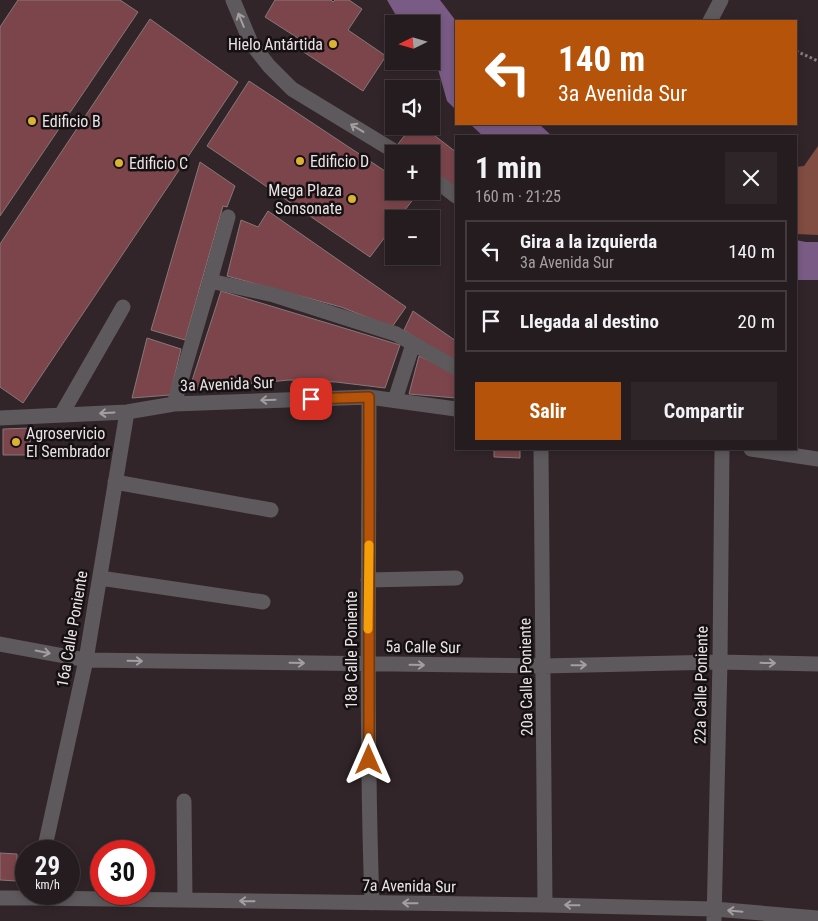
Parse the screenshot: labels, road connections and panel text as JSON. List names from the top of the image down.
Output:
{
  "streets": {
    "street": [
      "3a Avenida Sur",
      "16a Calle Poniente",
      "5a Calle Sur",
      "18a Calle Poniente",
      "20a Calle Poniente",
      "22a Calle Poniente",
      "7a Avenida Sur"
    ]
  },
  "crossings": [
    ["3a Avenida Sur", "16a Calle Poniente"],
    ["3a Avenida Sur", "18a Calle Poniente"],
    ["16a Calle Poniente", "5a Calle Sur"],
    ["5a Calle Sur", "18a Calle Poniente"],
    ["5a Calle Sur", "20a Calle Poniente"],
    ["5a Calle Sur", "22a Calle Poniente"],
    ["18a Calle Poniente", "7a Avenida Sur"],
    ["20a Calle Poniente", "7a Avenida Sur"],
    ["22a Calle Poniente", "7a Avenida Sur"]
  ],
  "one_way": ["7a Avenida Sur"],
  "places": [
    "Hielo Antártida",
    "Edificio B",
    "Edificio D",
    "Edificio C",
    "Mega Plaza Sonsonate",
    "Agroservicio El Sembrador"
  ],
  "north": "left",
  "page": {
    "map_buttons": ["+", "−"],
    "turn": ["140 m", "3a Avenida Sur"],
    "heading": ["1 min", "160 m · 21:25"],
    "list": [
      {
        "name": "Gira a la izquierda",
        "note": "3a Avenida Sur",
        "value": "140 m"
      },
      {
        "name": "Llegada al destino",
        "value": "20 m"
      }
    ],
    "buttons": ["Salir", "Compartir"],
    "speed": "29 km/h",
    "limit": "30"
  }
}
